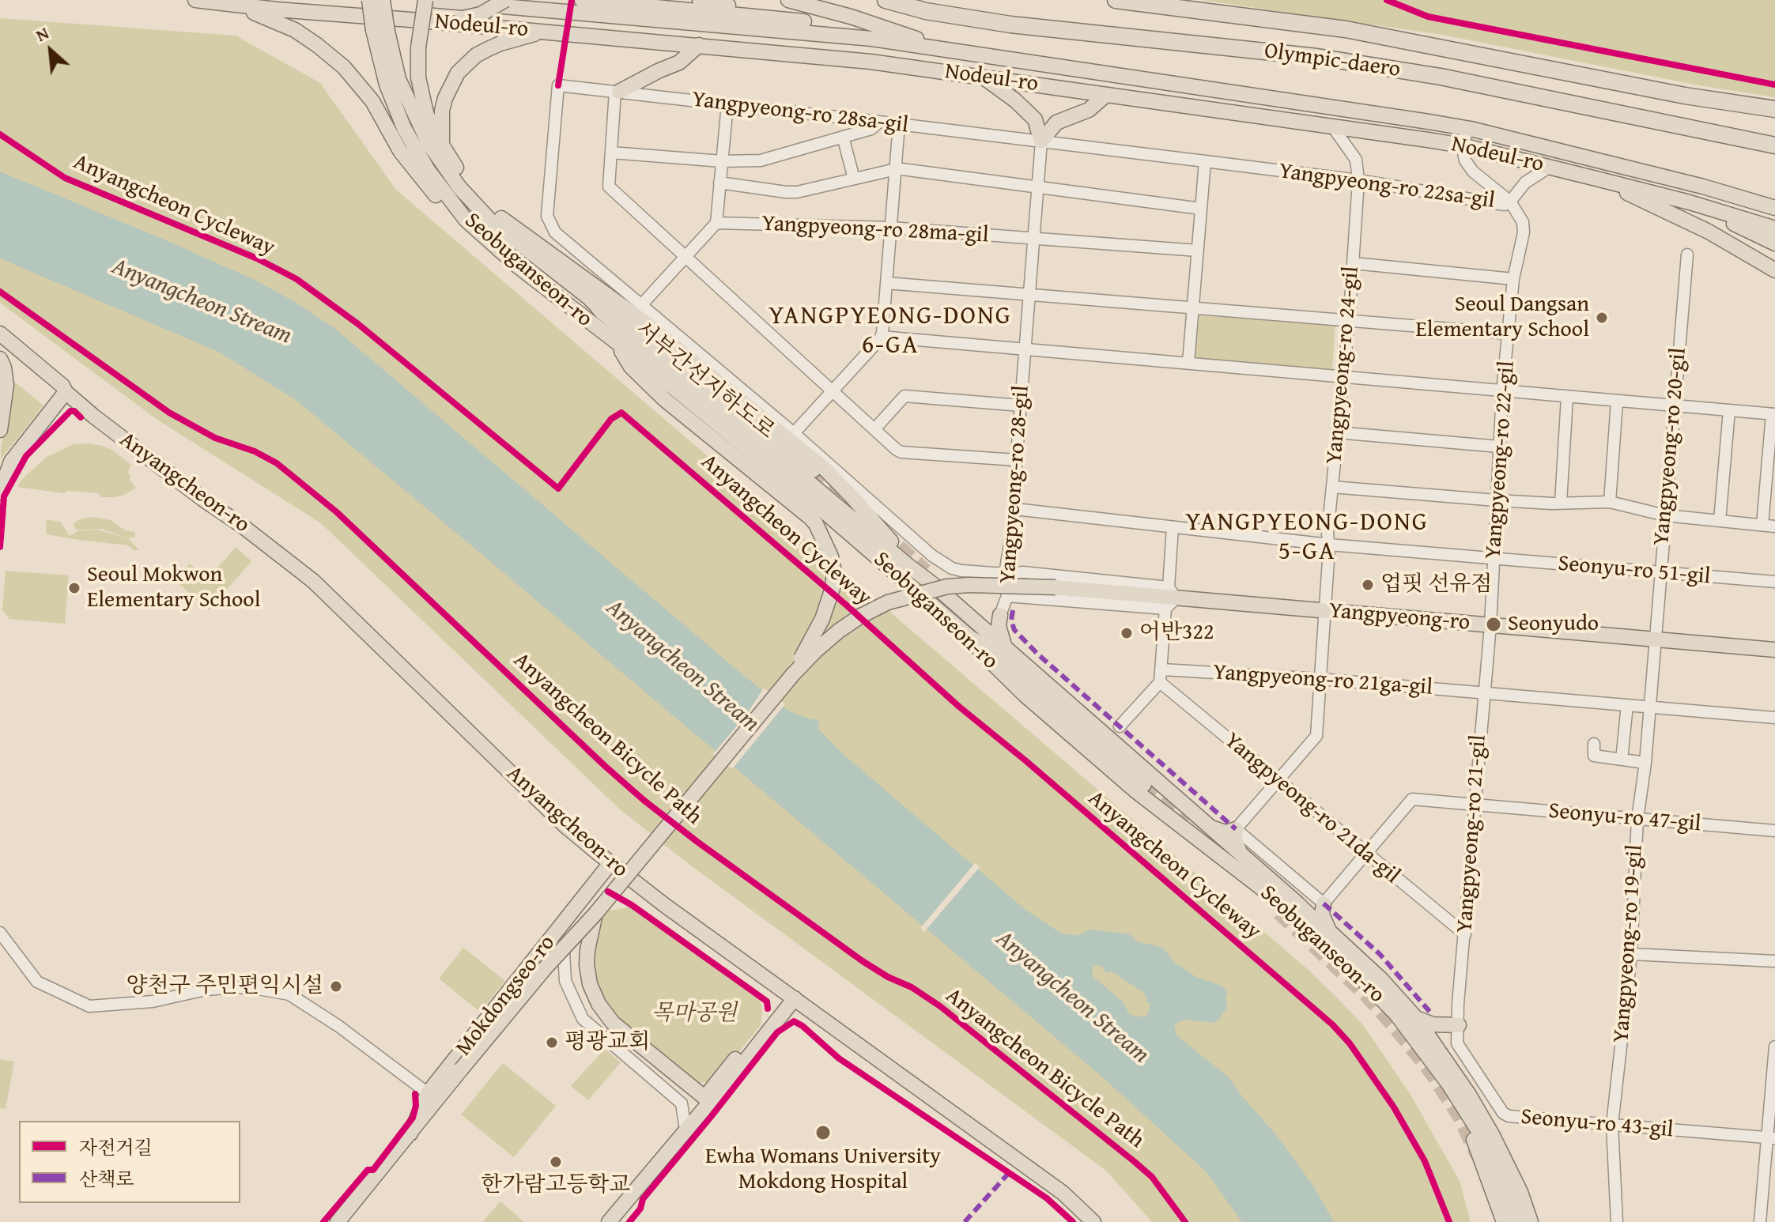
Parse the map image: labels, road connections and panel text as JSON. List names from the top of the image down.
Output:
{
  "streets": {
    "highway": ["Olympic-daero", "서부간선지하도로"],
    "main road": [
      "Nodeul-ro",
      "Seobuganseon-ro",
      "Anyangcheon-ro",
      "Yangpyeong-ro",
      "Mokdongseo-ro"
    ],
    "street": [
      "Yangpyeong-ro 28sa-gil",
      "Yangpyeong-ro 22sa-gil",
      "Yangpyeong-ro 28ma-gil",
      "Yangpyeong-ro 24-gil",
      "Yangpyeong-ro 20-gil",
      "Yangpyeong-ro 22-gil",
      "Yangpyeong-ro 28-gil",
      "Seonyu-ro 51-gil",
      "Yangpyeong-ro 21ga-gil",
      "Yangpyeong-ro 21da-gil",
      "Seonyu-ro 47-gil",
      "Yangpyeong-ro 21-gil",
      "Yangpyeong-ro 19-gil",
      "Seonyu-ro 43-gil"
    ],
    "cycle path": ["Anyangcheon Cycleway", "Anyangcheon Bicycle Path"]
  },
  "crossings": [
    ["Nodeul-ro", "Yangpyeong-ro 22sa-gil"],
    ["Nodeul-ro", "Yangpyeong-ro 24-gil"],
    ["Yangpyeong-ro 28sa-gil", "Yangpyeong-ro 22sa-gil"],
    ["Yangpyeong-ro 28sa-gil", "Yangpyeong-ro 28-gil"],
    ["Yangpyeong-ro 28sa-gil", "Yangpyeong-ro"],
    ["Yangpyeong-ro 22sa-gil", "Yangpyeong-ro 24-gil"],
    ["Yangpyeong-ro 22sa-gil", "Yangpyeong-ro 22-gil"],
    ["Yangpyeong-ro 22sa-gil", "Yangpyeong-ro 28-gil"],
    ["Yangpyeong-ro 28ma-gil", "Yangpyeong-ro 28-gil"],
    ["Seobuganseon-ro", "서부간선지하도로"],
    ["Yangpyeong-ro 24-gil", "Seonyu-ro 51-gil"],
    ["Yangpyeong-ro 24-gil", "Yangpyeong-ro"],
    ["Yangpyeong-ro 24-gil", "Yangpyeong-ro 21ga-gil"],
    ["Yangpyeong-ro 24-gil", "Yangpyeong-ro 21da-gil"],
    ["Yangpyeong-ro 20-gil", "Seonyu-ro 51-gil"],
    ["Yangpyeong-ro 20-gil", "Yangpyeong-ro"],
    ["Yangpyeong-ro 20-gil", "Yangpyeong-ro 19-gil"],
    ["Yangpyeong-ro 22-gil", "Seonyu-ro 51-gil"],
    ["Yangpyeong-ro 22-gil", "Yangpyeong-ro"],
    ["Yangpyeong-ro 22-gil", "Yangpyeong-ro 21-gil"],
    ["Anyangcheon-ro", "Mokdongseo-ro"],
    ["Yangpyeong-ro 28-gil", "Seonyu-ro 51-gil"],
    ["Yangpyeong-ro 28-gil", "Yangpyeong-ro"],
    ["Yangpyeong-ro", "Yangpyeong-ro 21-gil"],
    ["Yangpyeong-ro", "Yangpyeong-ro 19-gil"],
    ["Yangpyeong-ro", "Mokdongseo-ro"],
    ["Yangpyeong-ro 21ga-gil", "Yangpyeong-ro 21-gil"],
    ["Yangpyeong-ro 21ga-gil", "Yangpyeong-ro 19-gil"],
    ["Yangpyeong-ro 21da-gil", "Seonyu-ro 47-gil"],
    ["Yangpyeong-ro 21da-gil", "Yangpyeong-ro 21-gil"],
    ["Seonyu-ro 47-gil", "Yangpyeong-ro 21-gil"],
    ["Seonyu-ro 47-gil", "Yangpyeong-ro 19-gil"],
    ["Yangpyeong-ro 21-gil", "Seonyu-ro 43-gil"],
    ["Yangpyeong-ro 19-gil", "Seonyu-ro 43-gil"]
  ],
  "districts": ["YANGPYEONG-DONG 6-GA", "YANGPYEONG-DONG 5-GA"],
  "water": ["Anyangcheon Stream"],
  "parks": ["목마공원"],
  "places": [
    "Seoul Dangsan Elementary School",
    "업핏 선유점",
    "Seoul Mokwon Elementary School",
    "Seonyudo",
    "어반322",
    "양천구 주민편익시설",
    "평광교회",
    "Ewha Womans University Mokdong Hospital",
    "한가람고등학교"
  ],
  "legend": ["자전거길", "산책로"],
  "north": "top left"
}
